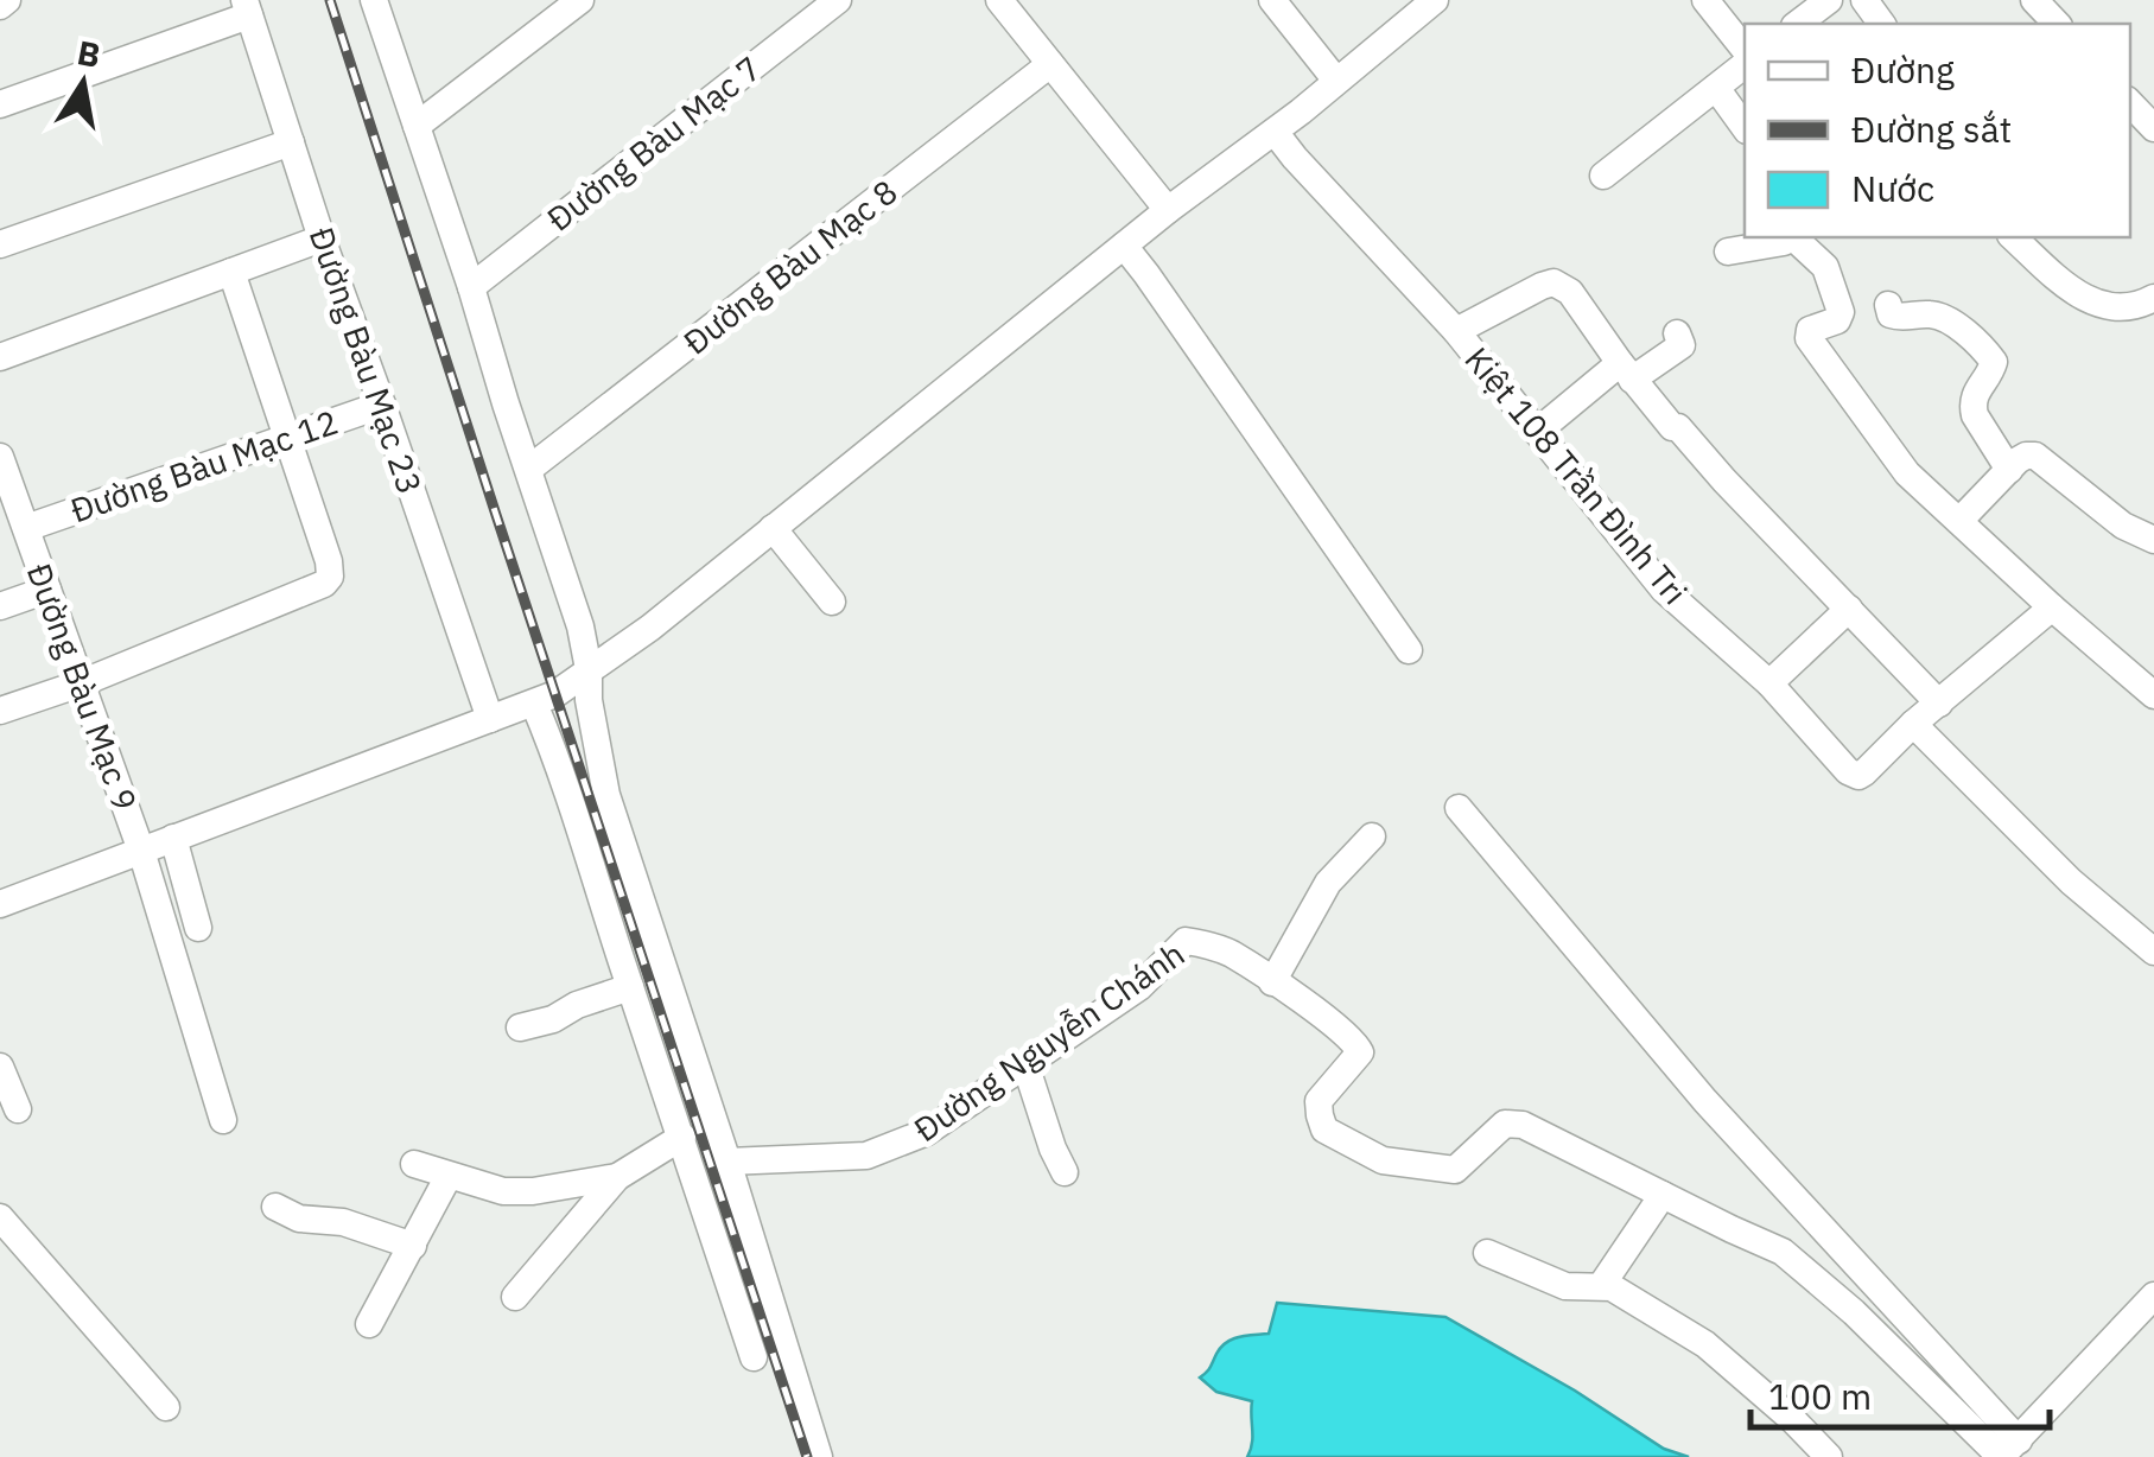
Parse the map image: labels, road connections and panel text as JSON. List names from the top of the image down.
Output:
{
  "streets": {
    "street": [
      "Đường Bàu Mạc 7",
      "Đường Bàu Mạc 8",
      "Đường Bàu Mạc 23",
      "Đường Bàu Mạc 12",
      "Kiệt 108 Trần Đình Tri",
      "Đường Bàu Mạc 9",
      "Đường Nguyễn Chánh"
    ]
  },
  "crossings": [
    ["Đường Bàu Mạc 23", "Đường Bàu Mạc 12"],
    ["Đường Bàu Mạc 12", "Đường Bàu Mạc 9"]
  ],
  "legend": ["Đường", "Đường sắt", "Nước"],
  "scale_bar": "100 m",
  "north": "top"
}
